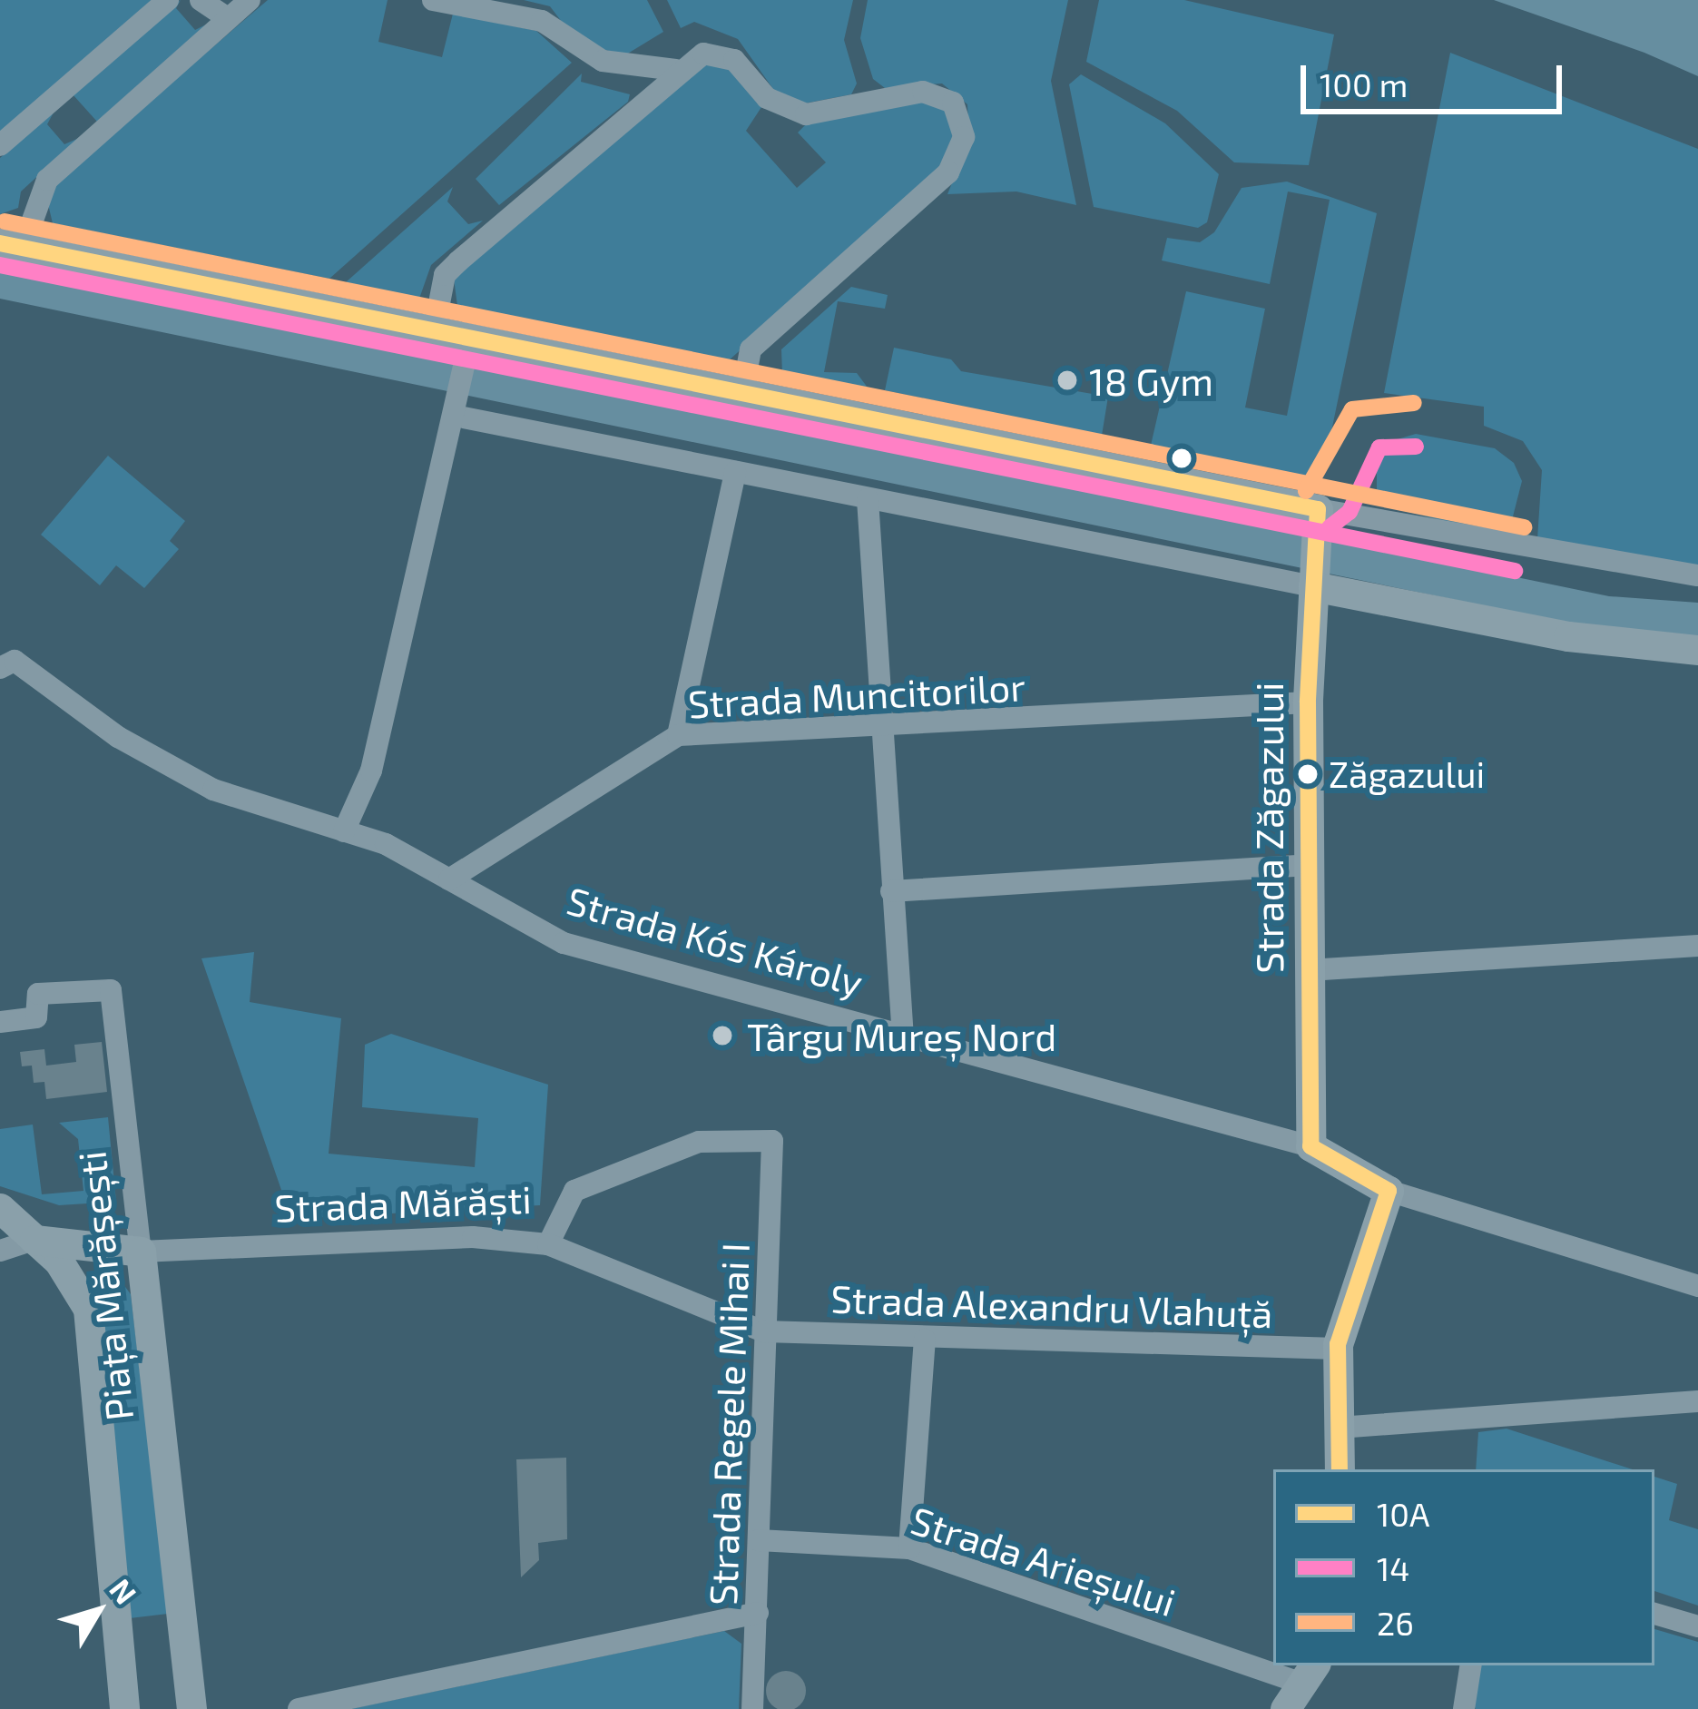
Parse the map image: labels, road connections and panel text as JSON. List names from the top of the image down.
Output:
{
  "streets": {
    "street": [
      "Strada Muncitorilor",
      "Strada Zăgazului",
      "Strada Kós Károly",
      "Strada Mărăști",
      "Piața Mărășești",
      "Strada Alexandru Vlahuță",
      "Strada Regele Mihai I",
      "Strada Arieșului"
    ]
  },
  "crossings": [
    ["Strada Muncitorilor", "Strada Zăgazului"],
    ["Strada Muncitorilor", "Strada Kós Károly"],
    ["Strada Zăgazului", "Strada Kós Károly"],
    ["Strada Mărăști", "Piața Mărășești"],
    ["Strada Mărăști", "Strada Alexandru Vlahuță"],
    ["Strada Mărăști", "Strada Regele Mihai I"],
    ["Strada Alexandru Vlahuță", "Strada Regele Mihai I"],
    ["Strada Regele Mihai I", "Strada Arieșului"]
  ],
  "places": ["18 Gym", "Zăgazului", "Târgu Mureș Nord"],
  "lines": ["transit line 26", "transit line 10A", "transit line 14"],
  "legend": ["10A", "14", "26"],
  "scale_bar": "100 m",
  "north": "top right"
}
